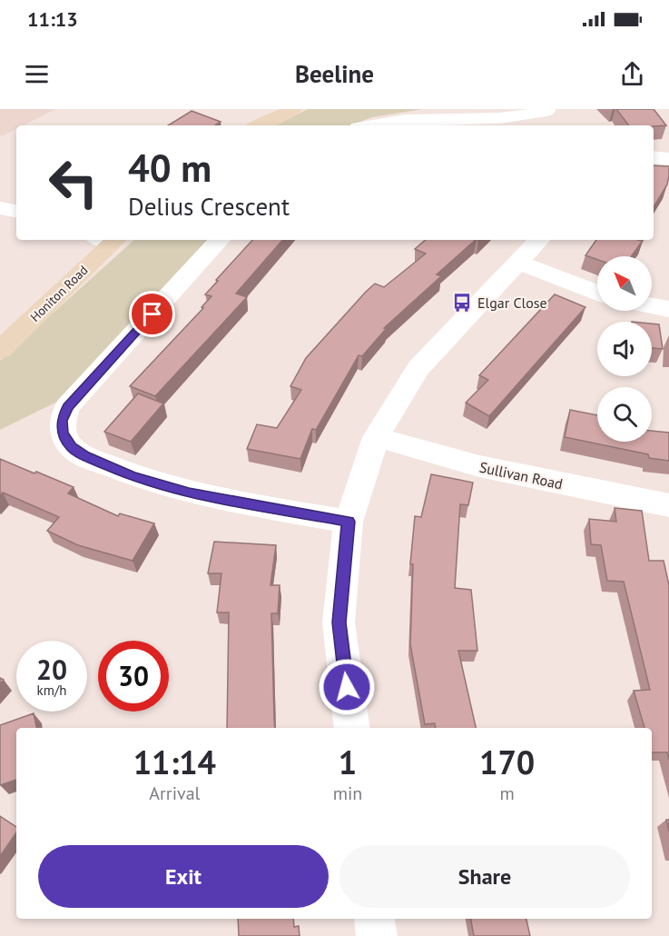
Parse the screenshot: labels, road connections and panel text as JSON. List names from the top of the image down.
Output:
{
  "streets": {
    "main road": ["Honiton Road"],
    "street": ["Sullivan Road"]
  },
  "places": {
    "bus stop": ["Elgar Close"]
  },
  "north": "top left",
  "page": {
    "status": "11:13",
    "header": "Beeline",
    "turn": ["40 m", "Delius Crescent"],
    "speed": "20 km/h",
    "limit": "30",
    "eta": [
      "11:14",
      "Arrival",
      "1",
      "min",
      "170",
      "m"
    ],
    "buttons": ["Exit", "Share"]
  }
}
